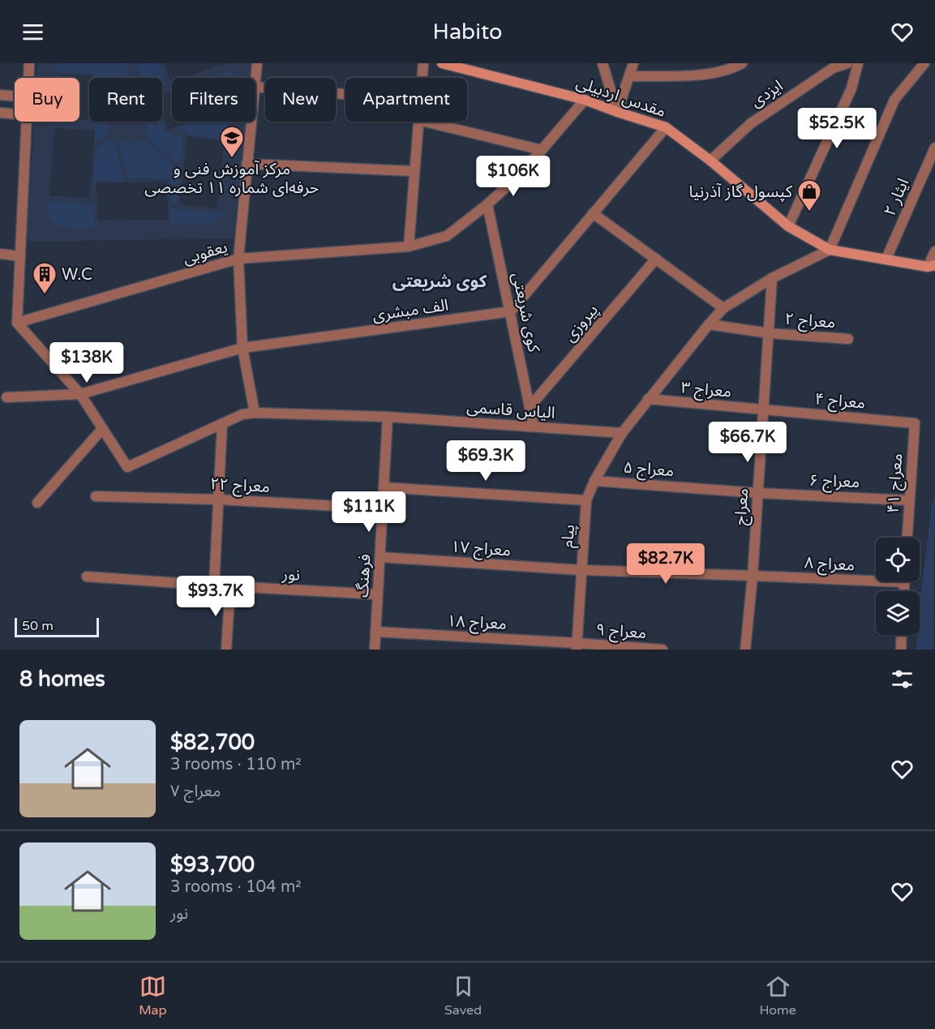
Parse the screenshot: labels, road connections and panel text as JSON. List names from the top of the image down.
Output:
{
  "streets": {
    "main road": ["مقدس اردبیلی"],
    "street": [
      "ایزدی",
      "ایثار ۲",
      "یعقوبی",
      "الف مبشری",
      "کوی شریعتی",
      "معراج ۲",
      "پیروزی",
      "معراج ۳",
      "معراج ۴",
      "الیاس قاسمی",
      "معراج ۵",
      "معراج ۶",
      "معراج ۴۱",
      "معراج ۲۲",
      "معراج",
      "پیام",
      "معراج ۱۷",
      "معراج ۸",
      "نور",
      "فرهنگ",
      "معراج ۱۸",
      "معراج ۹"
    ]
  },
  "crossings": [
    ["ایزدی", "مقدس اردبیلی"],
    ["مقدس اردبیلی", "ایثار ۲"],
    ["مقدس اردبیلی", "یعقوبی"],
    ["یعقوبی", "کوی شریعتی"],
    ["الف مبشری", "کوی شریعتی"],
    ["کوی شریعتی", "پیروزی"],
    ["کوی شریعتی", "الیاس قاسمی"],
    ["معراج ۲", "معراج"],
    ["معراج ۳", "معراج ۴"],
    ["معراج ۳", "معراج"],
    ["معراج ۴", "معراج ۴۱"],
    ["معراج ۴", "معراج"],
    ["الیاس قاسمی", "پیام"],
    ["الیاس قاسمی", "فرهنگ"],
    ["معراج ۵", "معراج ۶"],
    ["معراج ۵", "معراج"],
    ["معراج ۵", "پیام"],
    ["معراج ۶", "معراج ۴۱"],
    ["معراج ۶", "معراج"],
    ["معراج ۲۲", "فرهنگ"],
    ["معراج", "معراج ۱۷"],
    ["معراج", "معراج ۸"],
    ["پیام", "معراج ۱۷"],
    ["پیام", "معراج ۱۸"],
    ["پیام", "معراج ۹"],
    ["معراج ۱۷", "معراج ۸"],
    ["معراج ۱۷", "فرهنگ"],
    ["نور", "فرهنگ"],
    ["فرهنگ", "معراج ۱۸"],
    ["معراج ۱۸", "معراج ۹"]
  ],
  "districts": ["کوی شریعتی"],
  "places": {
    "school or university": ["مرکز آموزش فنی و حرفه‌ای شماره ۱۱ تخصصی"],
    "shop": ["کپسول گاز آذرنیا"],
    "building": ["W.C"]
  },
  "scale_bar": "50 m",
  "page": {
    "header": "Habito",
    "chip": [
      "Buy",
      "Rent",
      "Filters",
      "New",
      "Apartment"
    ],
    "price": [
      "$52.5K",
      "$106K",
      "$138K",
      "$66.7K",
      "$69.3K",
      "$111K",
      "$82.7K",
      "$93.7K"
    ],
    "scale": "50 m",
    "heading": "8 homes",
    "list": [
      {
        "name": "$82,700",
        "note": "3 rooms · 110 m² · معراج ۷"
      },
      {
        "name": "$93,700",
        "note": "3 rooms · 104 m² · نور"
      }
    ],
    "tabs": ["Map", "Saved", "Home"]
  }
}
